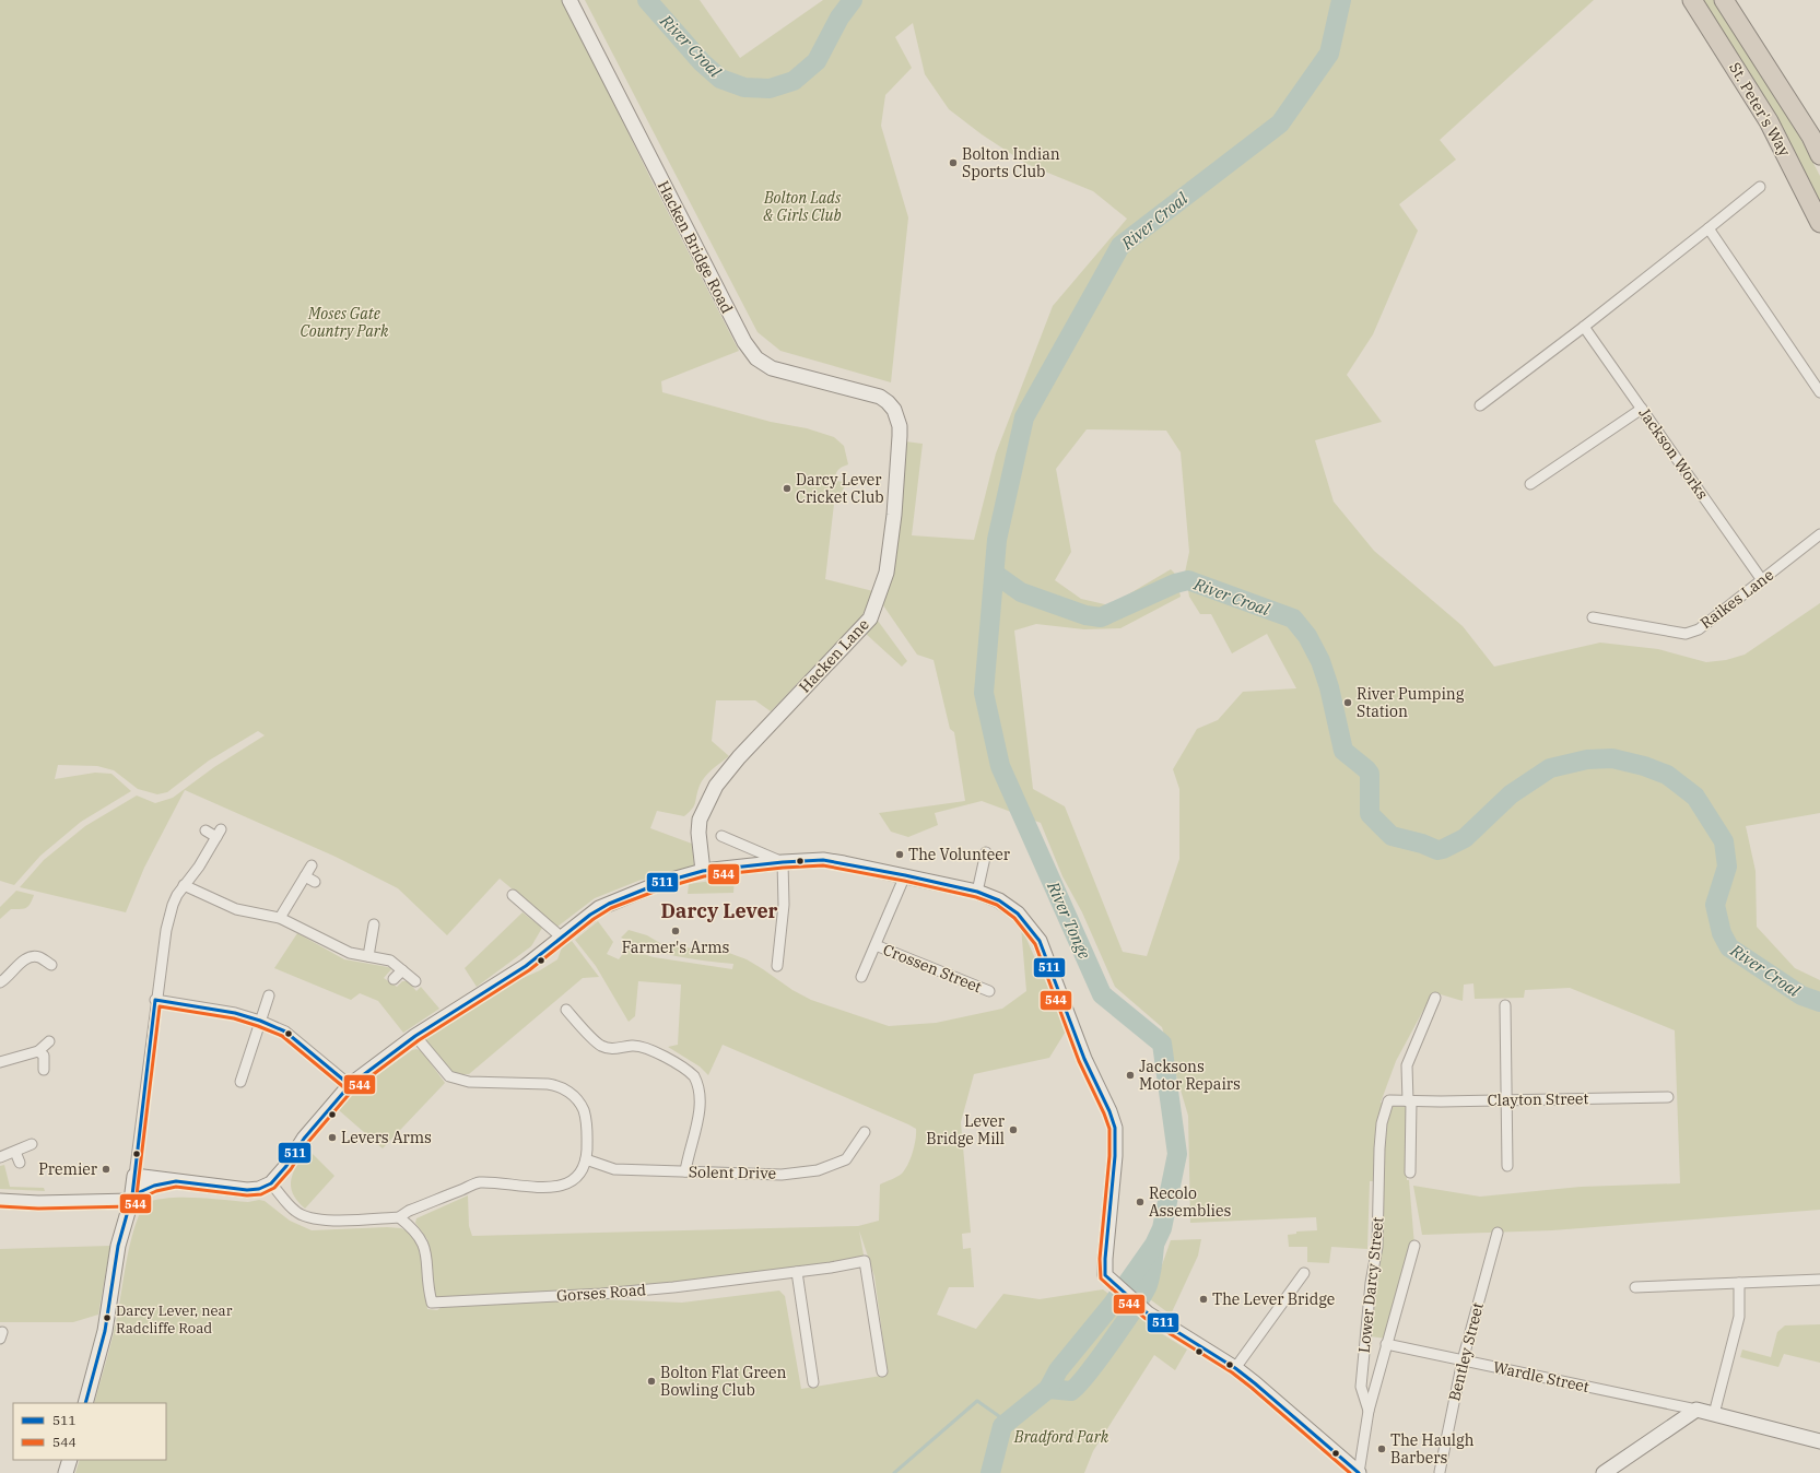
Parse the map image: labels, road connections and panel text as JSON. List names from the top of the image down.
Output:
{
  "streets": {
    "highway": ["St. Peter's Way"],
    "main road": ["Hacken Bridge Road", "Hacken Lane"],
    "street": [
      "Jackson Works",
      "Raikes Lane",
      "Crossen Street",
      "Clayton Street",
      "Solent Drive",
      "Lower Darcy Street",
      "Gorses Road",
      "Bentley Street",
      "Wardle Street"
    ]
  },
  "crossings": [
    ["Hacken Bridge Road", "Hacken Lane"],
    ["Jackson Works", "Raikes Lane"],
    ["Clayton Street", "Lower Darcy Street"],
    ["Bentley Street", "Wardle Street"]
  ],
  "districts": ["Darcy Lever"],
  "water": ["River Croal", "River Tonge"],
  "parks": ["Bolton Lads & Girls Club", "Moses Gate Country Park", "Bradford Park"],
  "places": [
    "Bolton Indian Sports Club",
    "Darcy Lever Cricket Club",
    "River Pumping Station",
    "The Volunteer",
    "Farmer's Arms",
    "Jacksons Motor Repairs",
    "Lever Bridge Mill",
    "Levers Arms",
    "Premier",
    "Recolo Assemblies",
    "The Lever Bridge",
    "Darcy Lever, near Radcliffe Road",
    "Bolton Flat Green Bowling Club",
    "The Haulgh Barbers"
  ],
  "lines": ["transit line 511", "transit line 544"],
  "legend": ["511", "544"]
}
